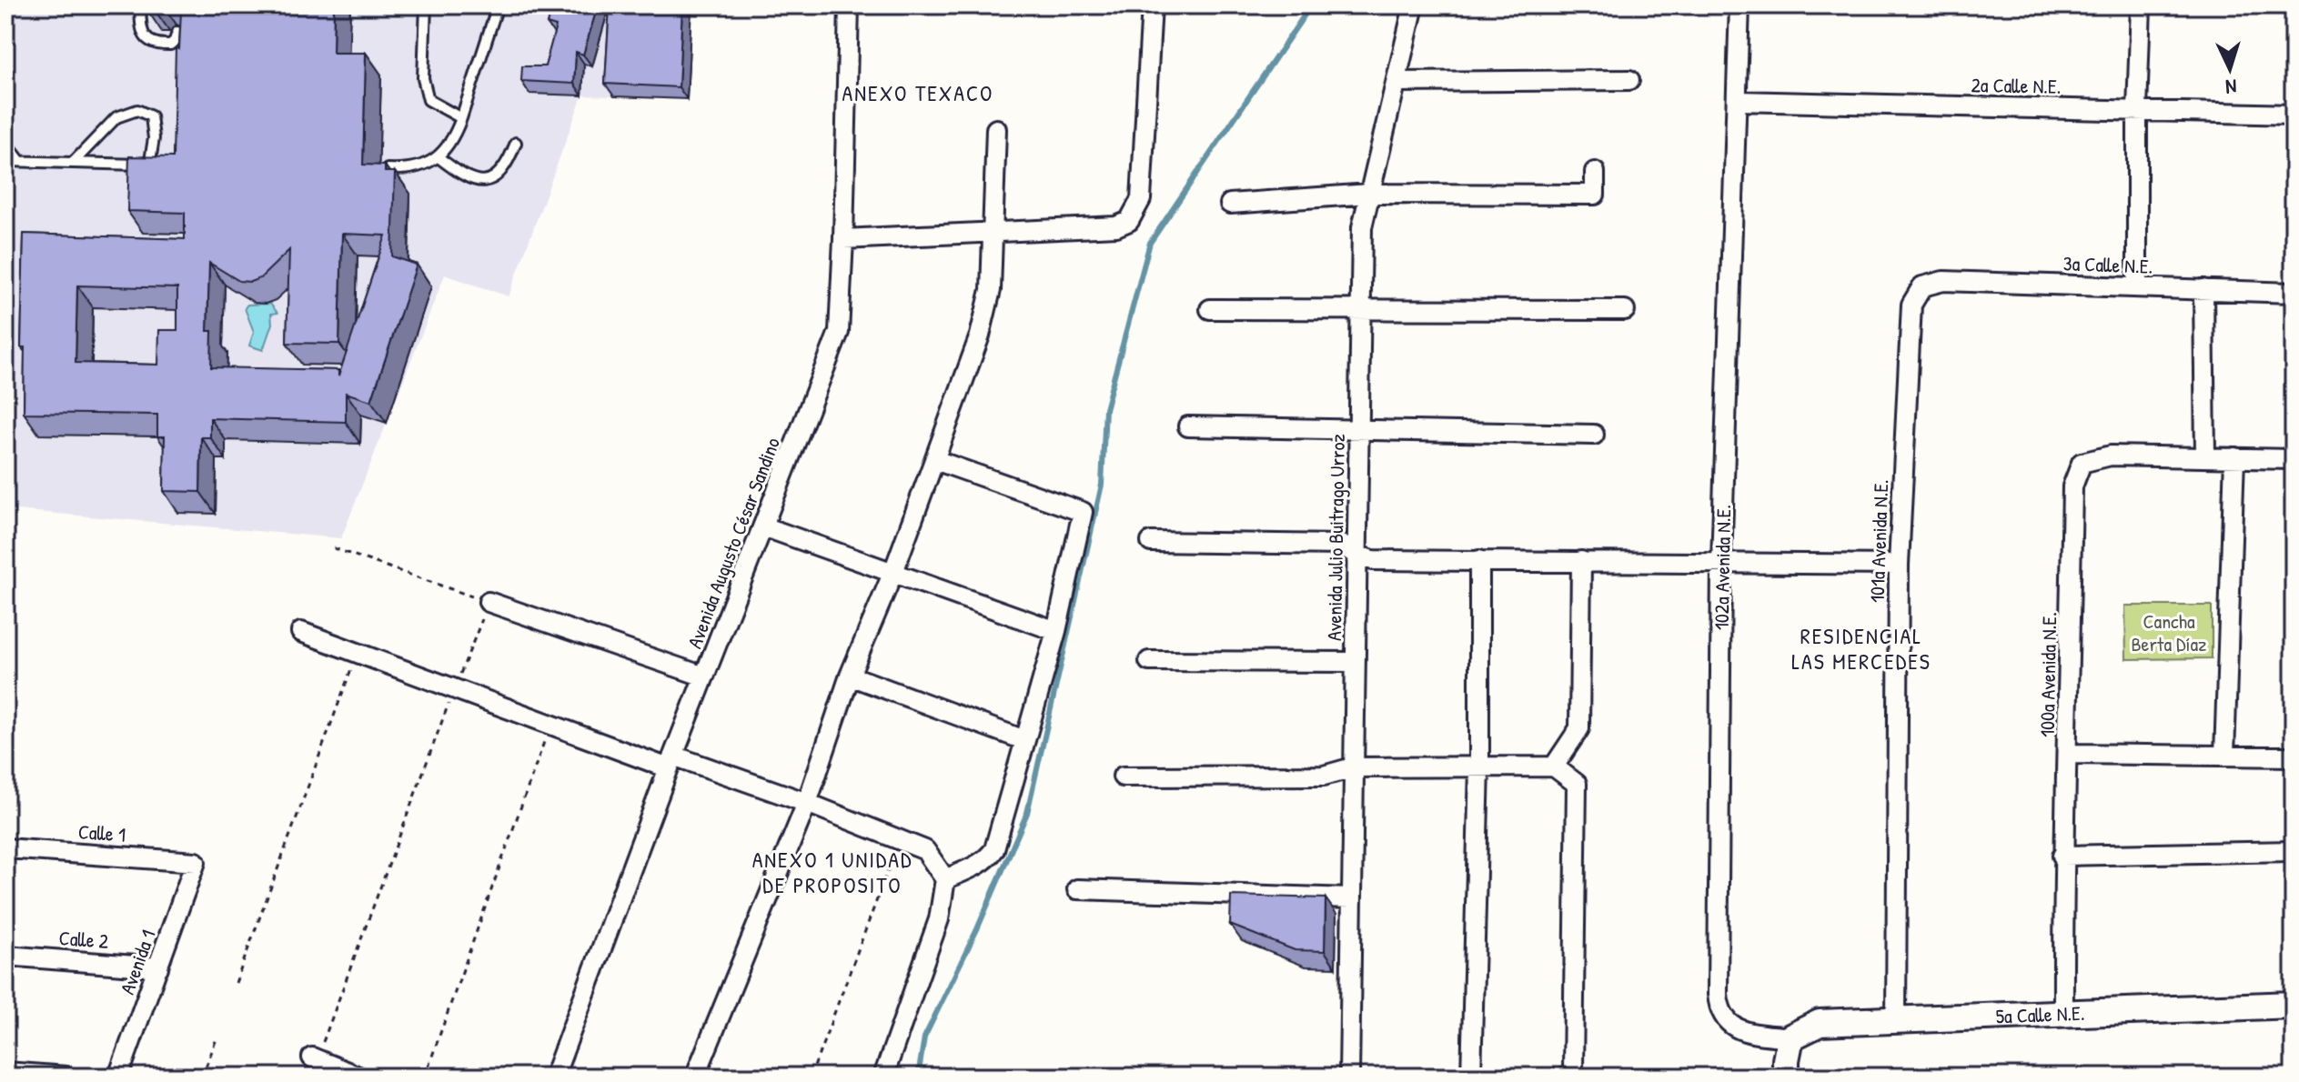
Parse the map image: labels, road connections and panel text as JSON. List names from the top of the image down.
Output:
{
  "streets": {
    "street": [
      "2a Calle N.E.",
      "3a Calle N.E.",
      "Avenida Julio Buitrago Urroz",
      "101a Avenida N.E.",
      "Avenida Augusto César Sandino",
      "102a Avenida N.E.",
      "100a Avenida N.E.",
      "Calle 1",
      "Calle 2",
      "Avenida 1",
      "5a Calle N.E."
    ]
  },
  "crossings": [
    ["2a Calle N.E.", "102a Avenida N.E."],
    ["3a Calle N.E.", "101a Avenida N.E."],
    ["101a Avenida N.E.", "5a Calle N.E."],
    ["102a Avenida N.E.", "5a Calle N.E."],
    ["100a Avenida N.E.", "5a Calle N.E."],
    ["Calle 1", "Avenida 1"],
    ["Calle 2", "Avenida 1"]
  ],
  "districts": ["ANEXO TEXACO", "RESIDENCIAL LAS MERCEDES", "ANEXO 1 UNIDAD DE PROPOSITO"],
  "parks": ["Cancha Berta Díaz"],
  "north": "bottom"
}
